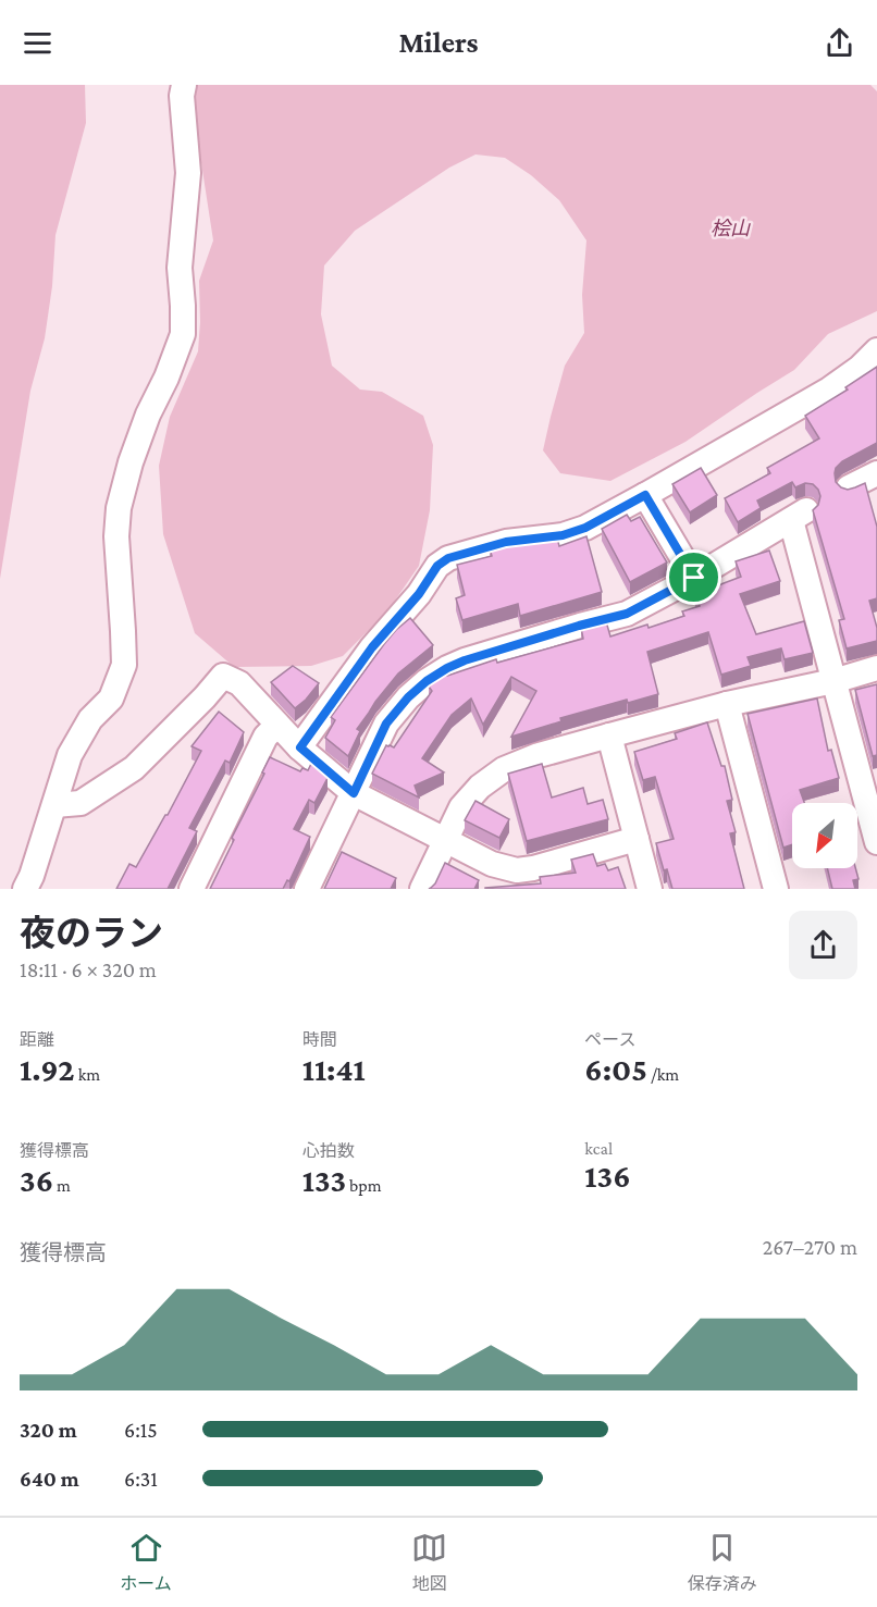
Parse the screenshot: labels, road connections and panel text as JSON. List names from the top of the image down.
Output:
{
  "parks": ["桧山"],
  "north": "bottom left",
  "page": {
    "header": "Milers",
    "heading": ["夜のラン", "18:11 · 6 × 320 m"],
    "stats": [
      ["距離", "1.92 km"],
      ["時間", "11:41"],
      ["ペース", "6:05 /km"],
      ["獲得標高", "36 m"],
      ["心拍数", "133 bpm"],
      ["kcal", "136"]
    ],
    "chart": ["獲得標高", "267–270 m"],
    "list": [
      {
        "name": "320 m",
        "note": "6:15"
      },
      {
        "name": "640 m",
        "note": "6:31"
      }
    ],
    "tabs": ["ホーム", "地図", "保存済み"]
  }
}
